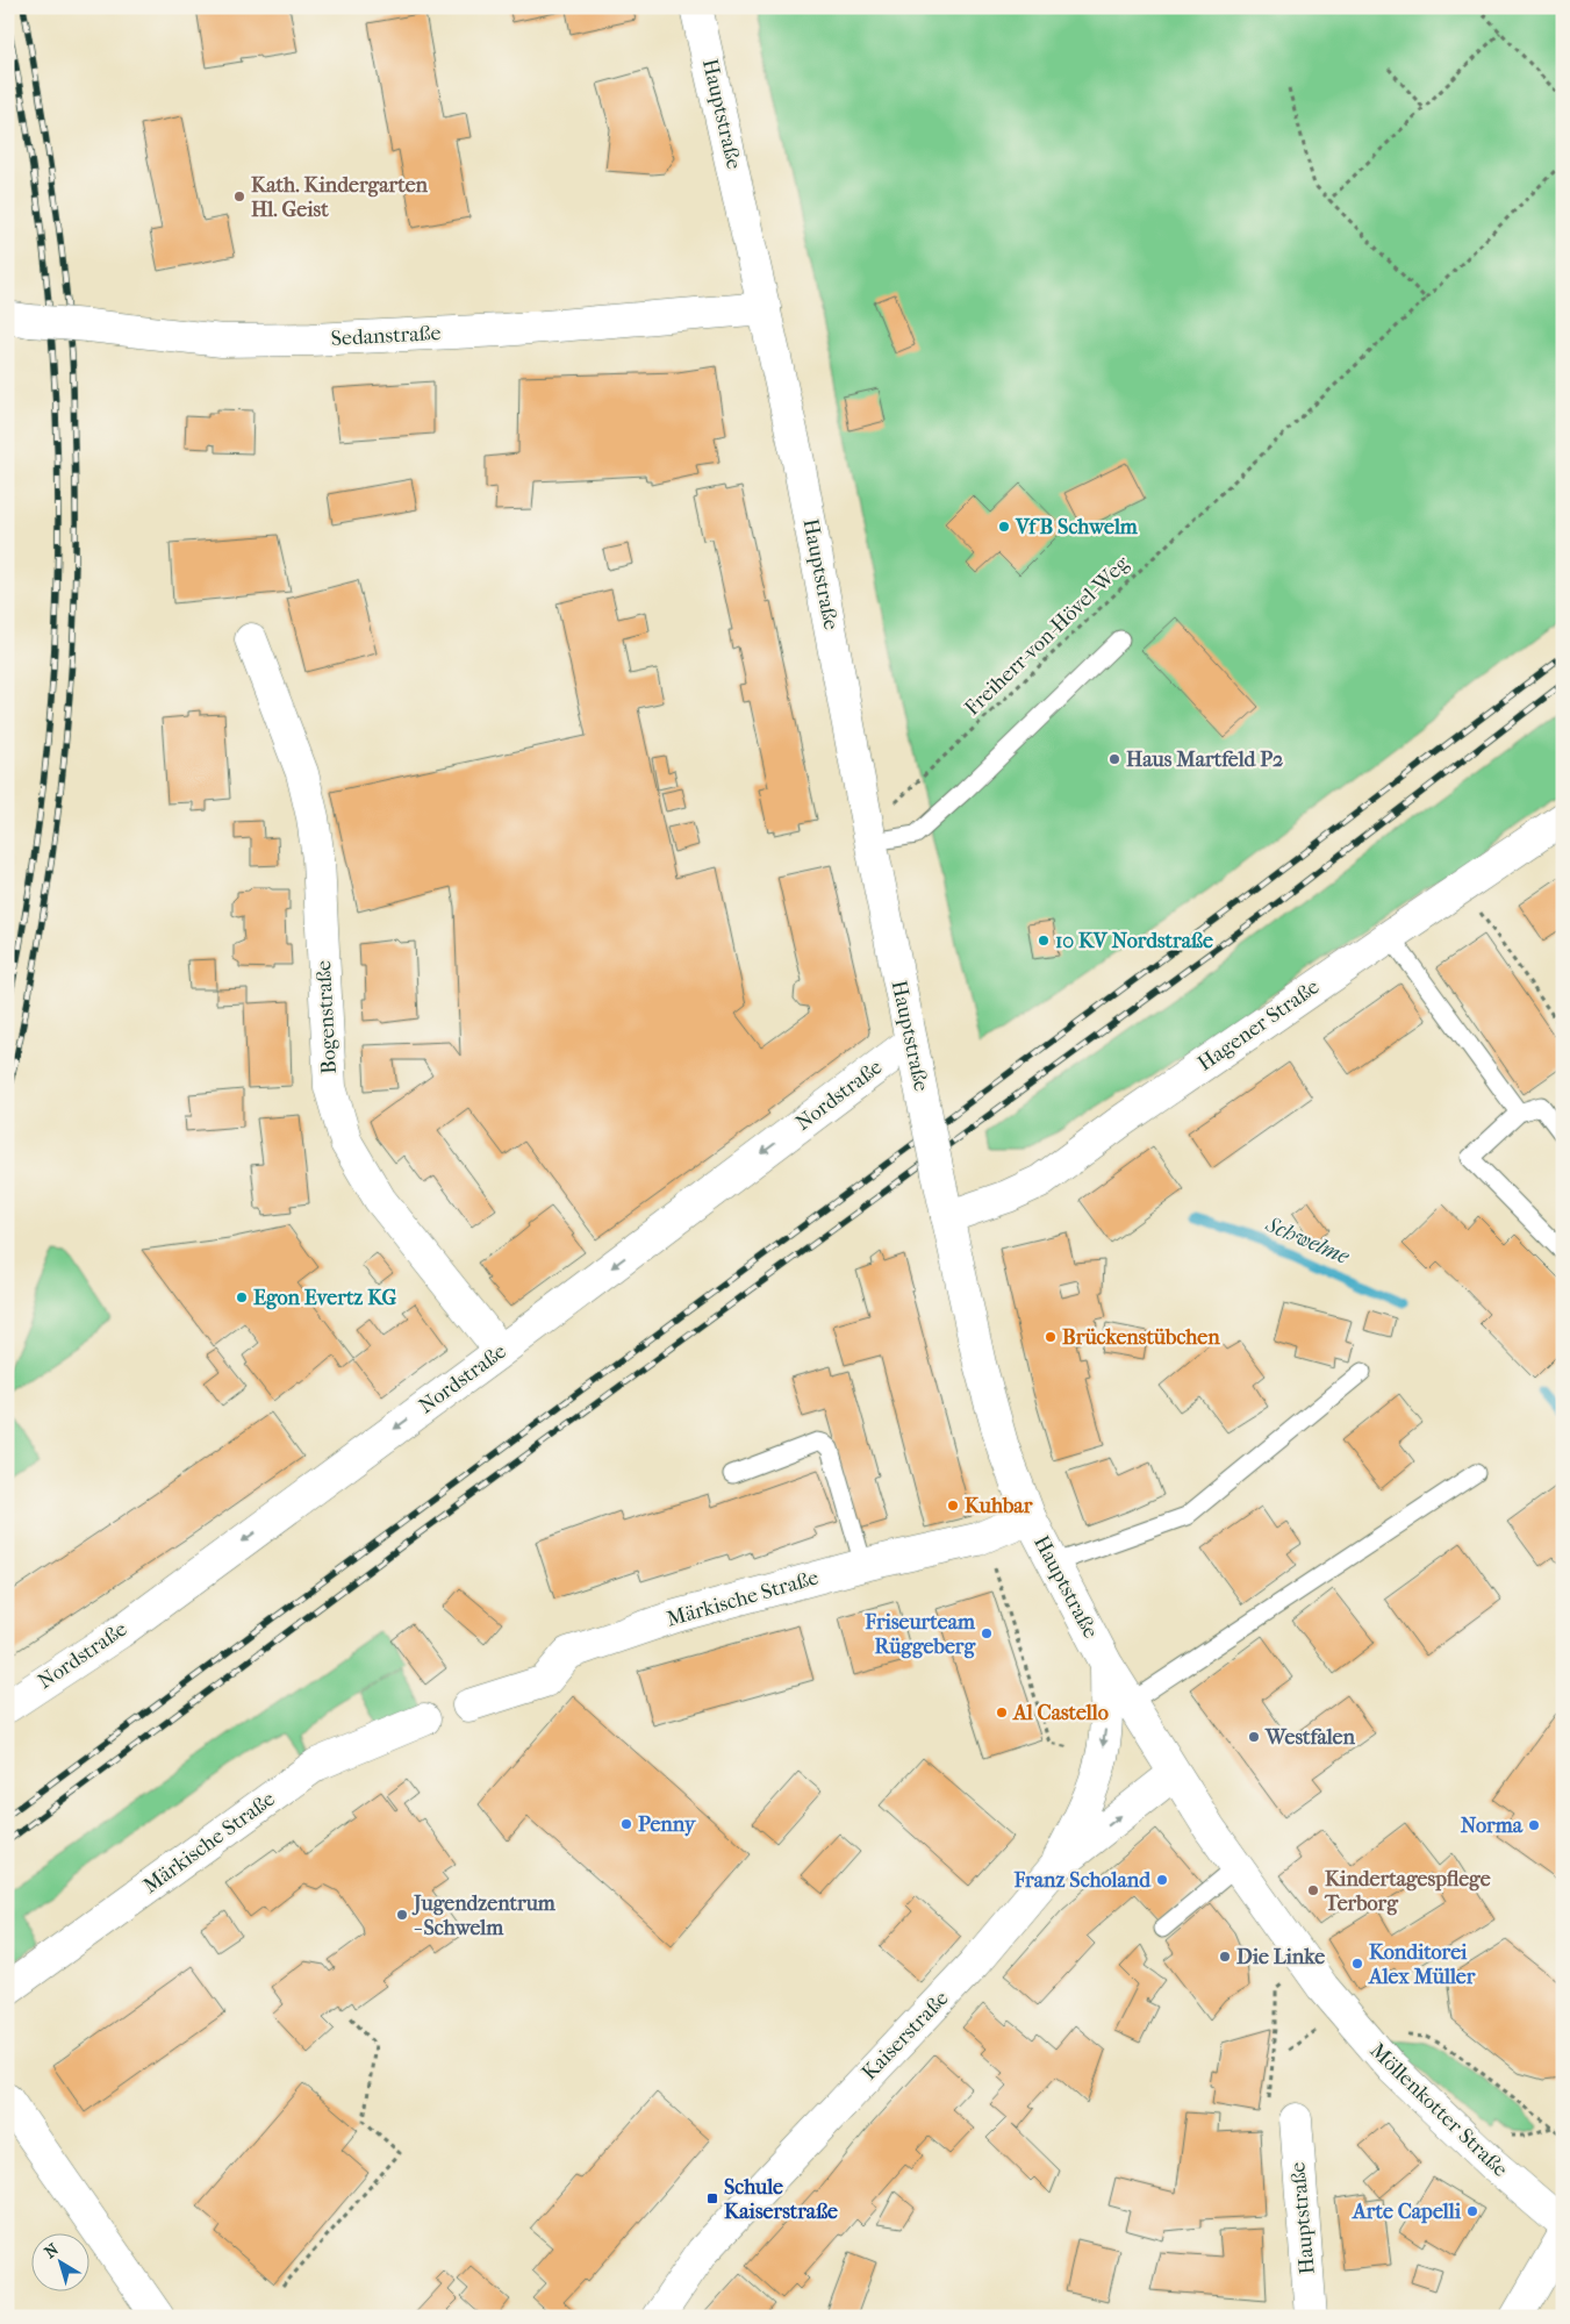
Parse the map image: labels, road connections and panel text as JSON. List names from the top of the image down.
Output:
{
  "streets": {
    "street": [
      "Hauptstraße",
      "Sedanstraße",
      "Bogenstraße",
      "Hagener Straße",
      "Nordstraße",
      "Märkische Straße",
      "Kaiserstraße",
      "Möllenkotter Straße"
    ],
    "path": ["Freiherr-von-Hövel-Weg"]
  },
  "crossings": [
    ["Hauptstraße", "Sedanstraße"],
    ["Hauptstraße", "Freiherr-von-Hövel-Weg"],
    ["Hauptstraße", "Hagener Straße"],
    ["Hauptstraße", "Nordstraße"],
    ["Hauptstraße", "Märkische Straße"],
    ["Hauptstraße", "Kaiserstraße"],
    ["Hauptstraße", "Möllenkotter Straße"],
    ["Bogenstraße", "Nordstraße"]
  ],
  "one_way": ["Nordstraße"],
  "water": ["Schwelme"],
  "places": {
    "other": [
      "Kath. Kindergarten Hl. Geist",
      "VfB Schwelm",
      "Haus Martfeld P2",
      "10 KV Nordstraße",
      "Egon Evertz KG",
      "Brückenstübchen",
      "Kuhbar",
      "Friseurteam Rüggeberg",
      "Al Castello",
      "Westfalen",
      "Penny",
      "Norma",
      "Franz Scholand",
      "Kindertagespflege Terborg",
      "Jugendzentrum - Schwelm",
      "Die Linke",
      "Konditorei Alex Müller",
      "Arte Capelli"
    ],
    "transit": ["Schule Kaiserstraße"]
  },
  "north": "top left"
}
